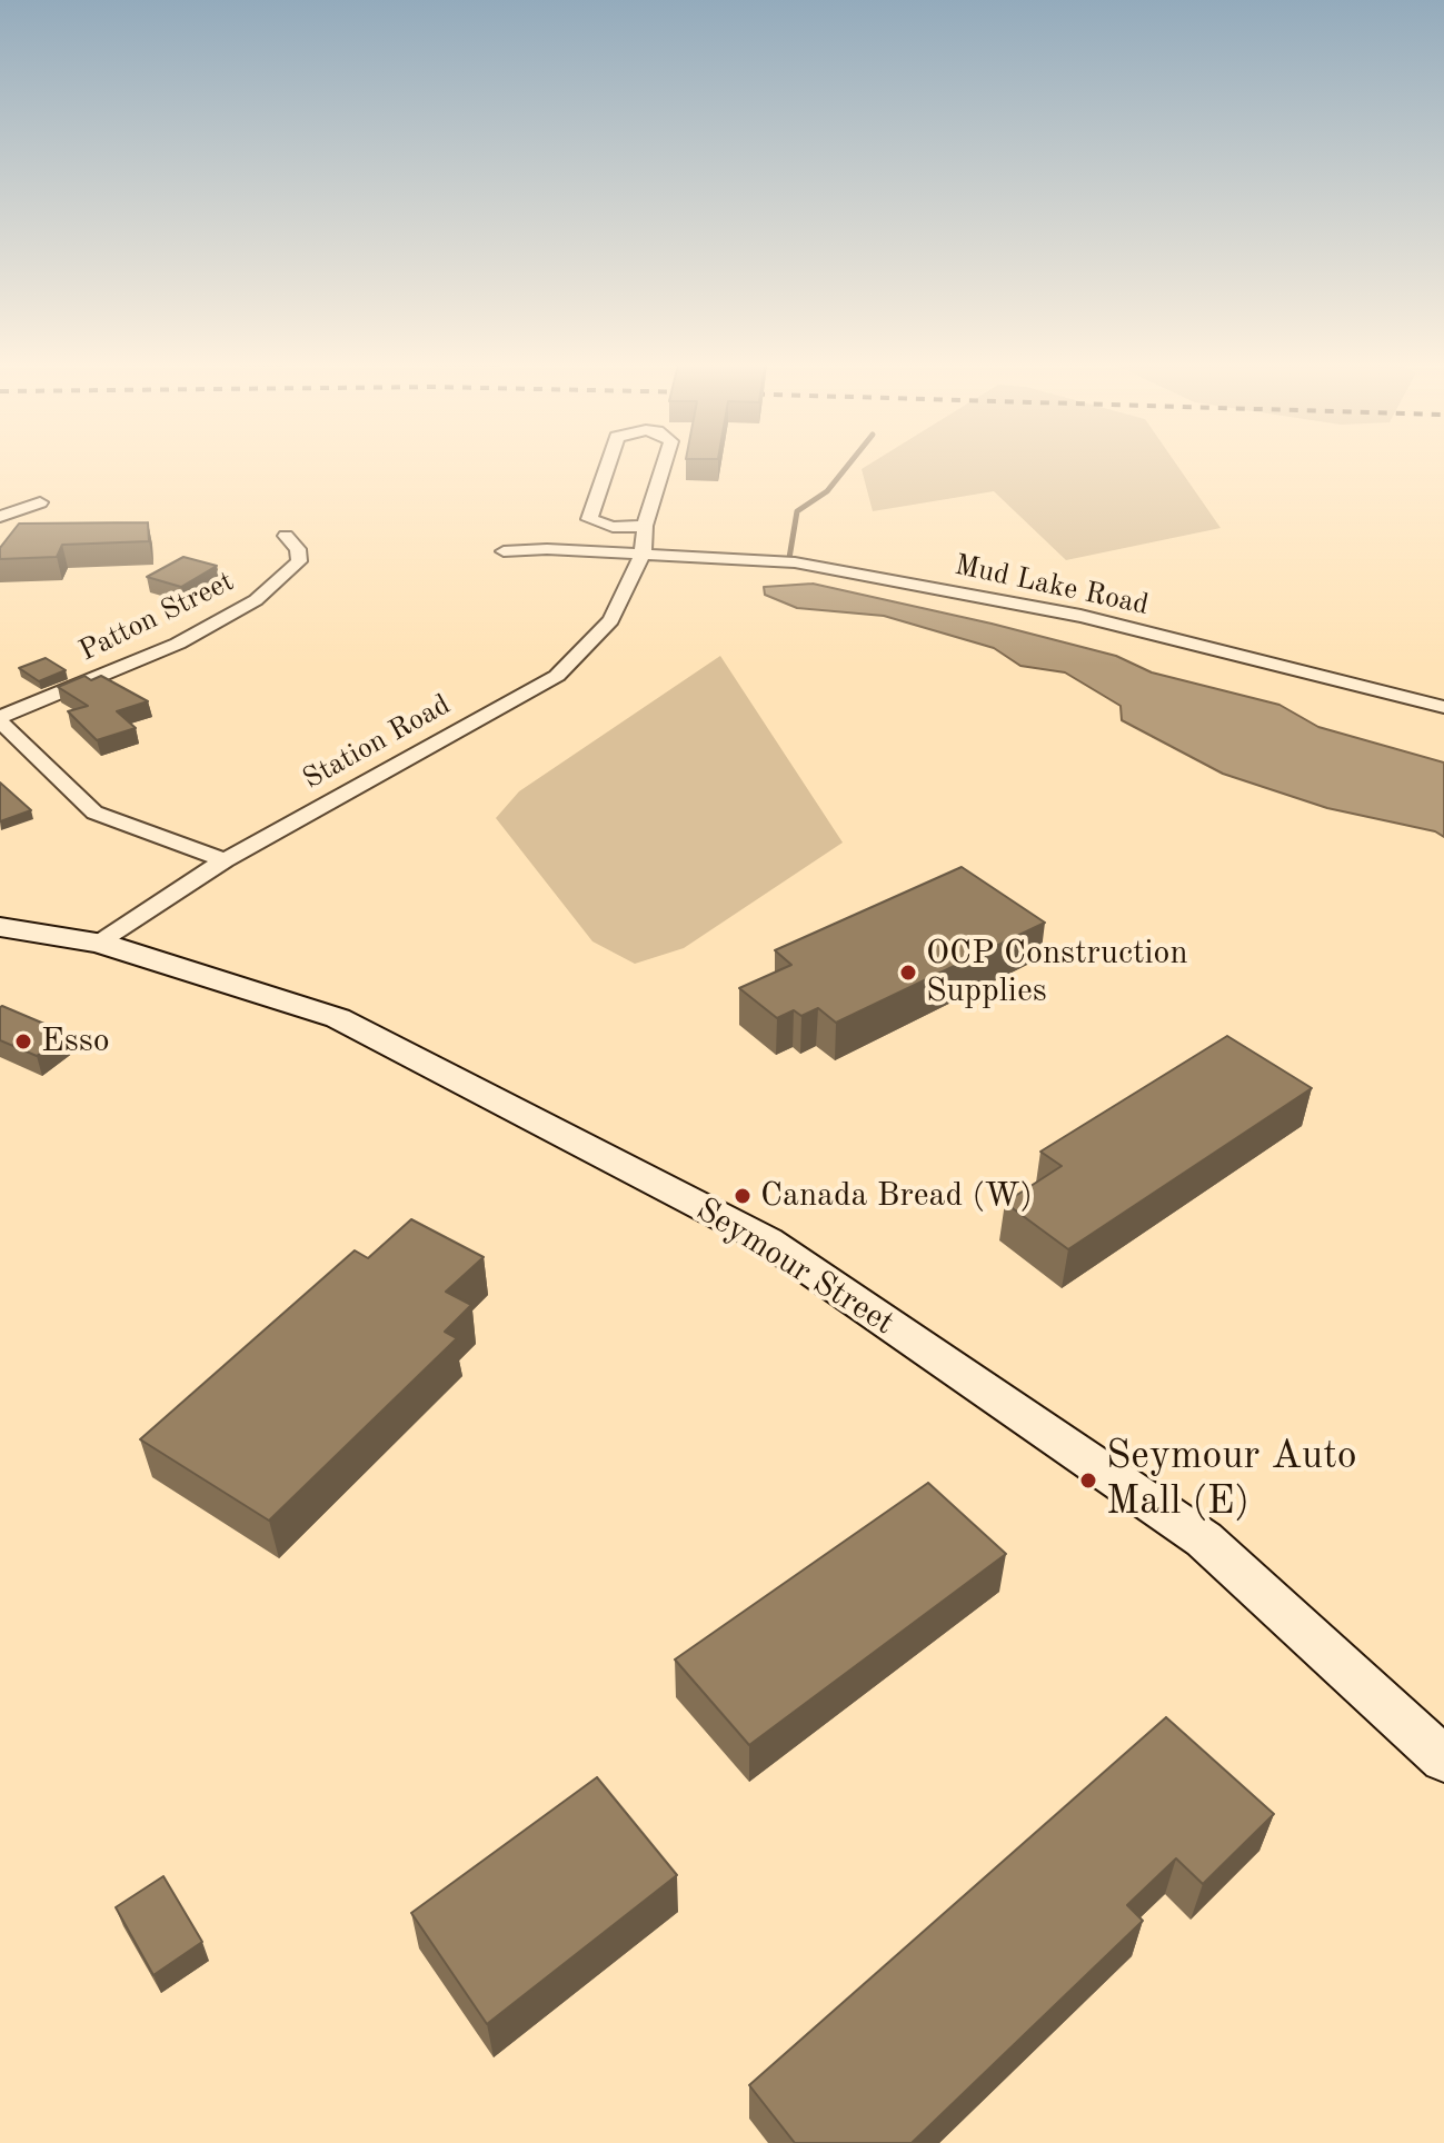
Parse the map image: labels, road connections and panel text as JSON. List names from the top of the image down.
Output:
{
  "streets": {
    "street": [
      "Mud Lake Road",
      "Patton Street",
      "Station Road",
      "Seymour Street"
    ]
  },
  "crossings": [
    ["Mud Lake Road", "Station Road"],
    ["Station Road", "Seymour Street"]
  ],
  "places": [
    "OCP Construction Supplies",
    "Esso",
    "Canada Bread (W)",
    "Seymour Auto Mall (E)"
  ]
}
